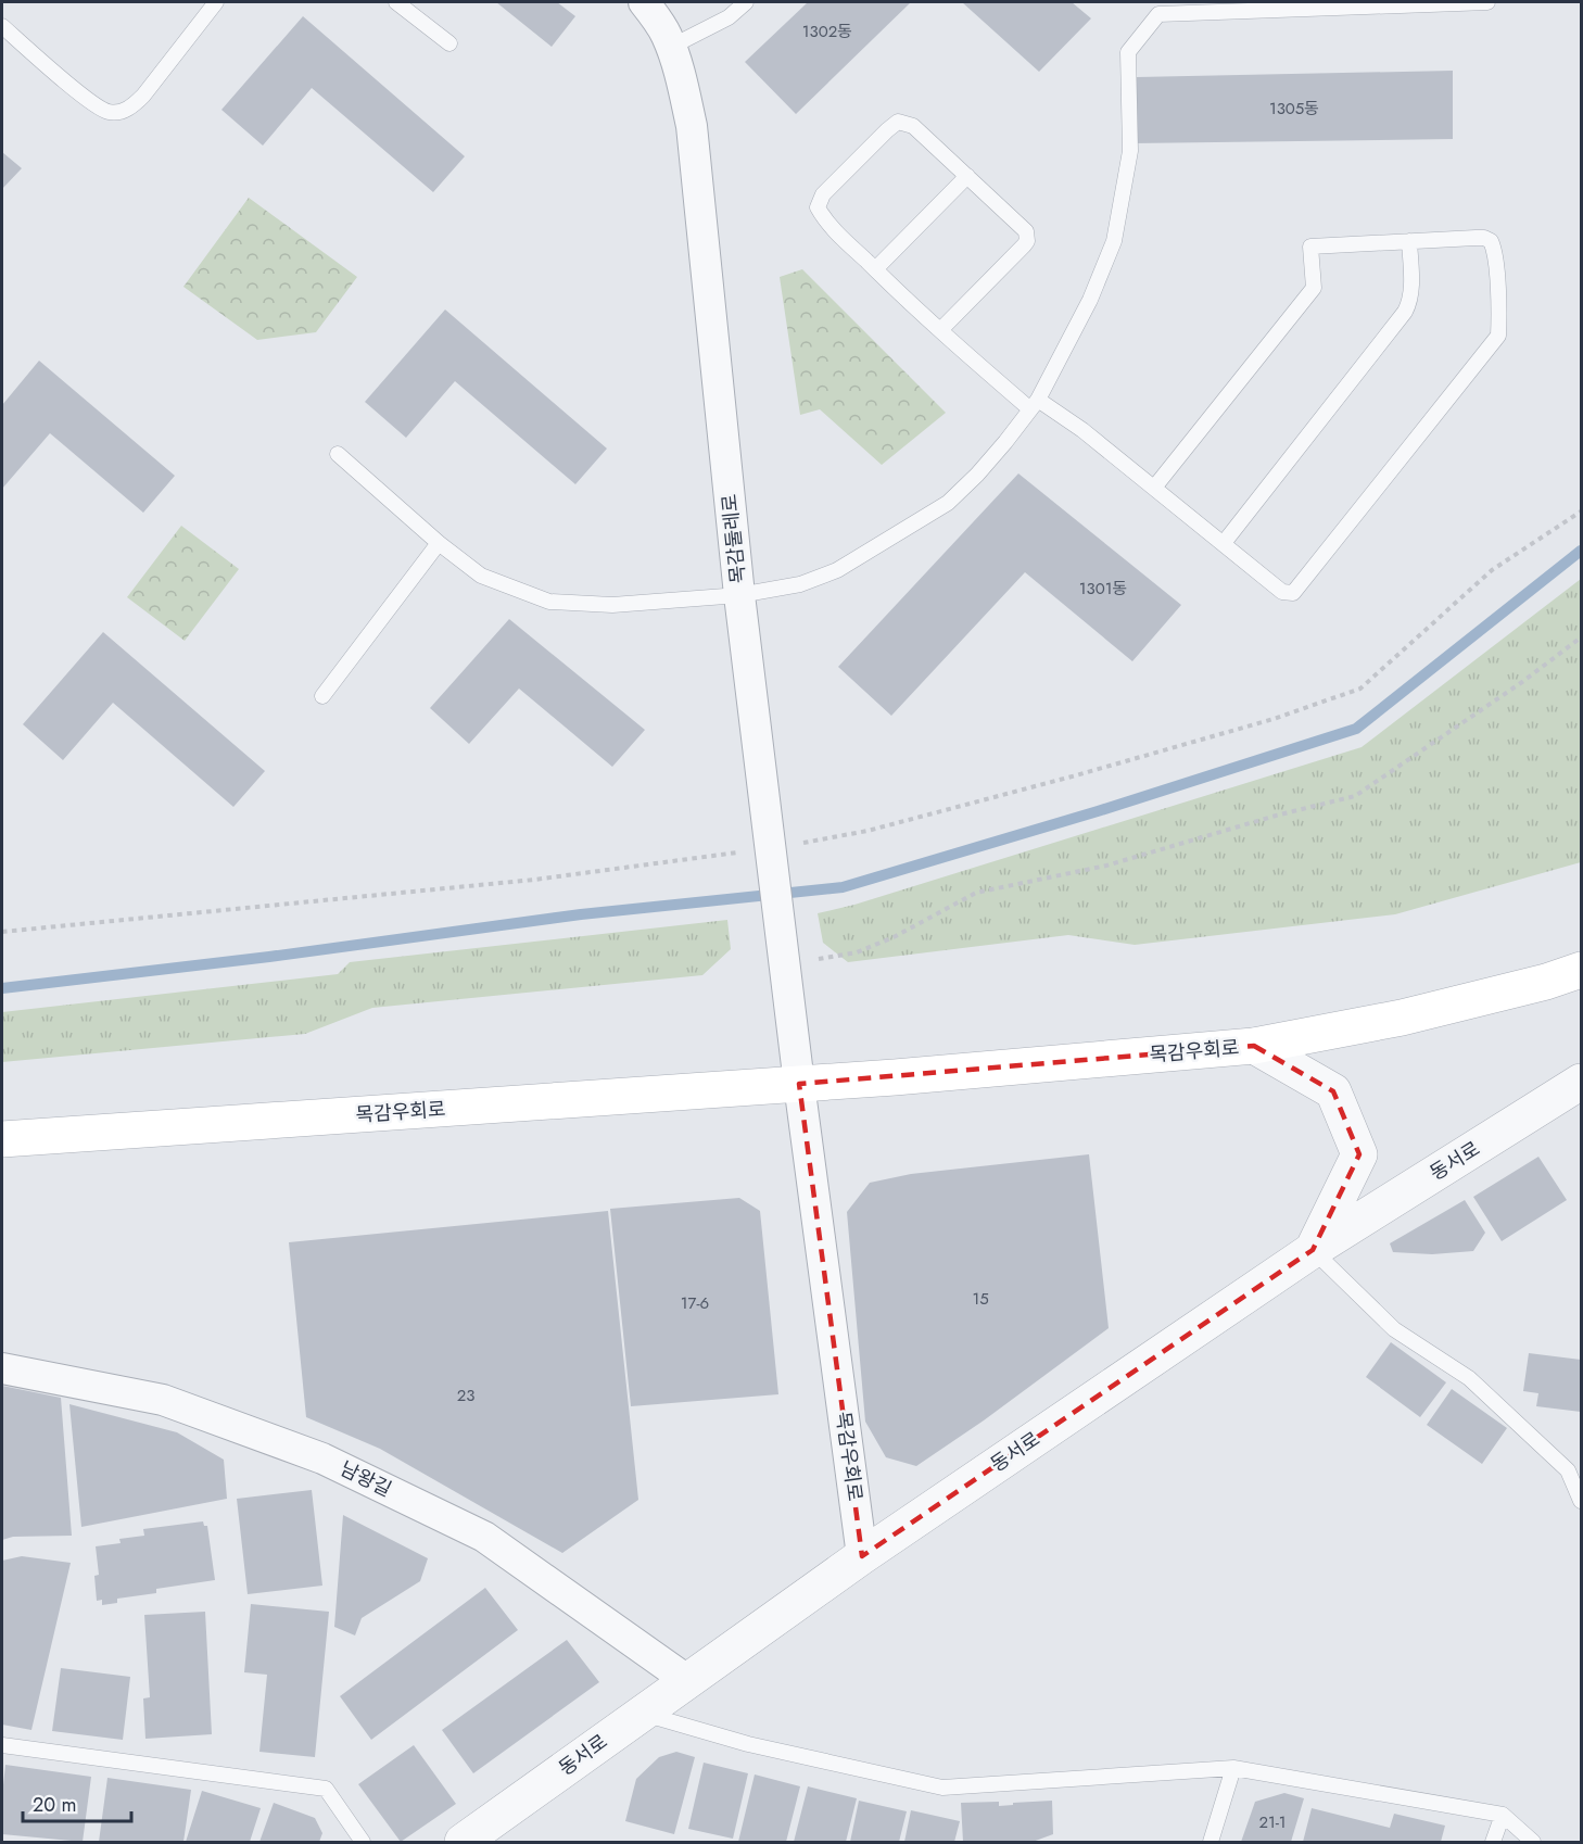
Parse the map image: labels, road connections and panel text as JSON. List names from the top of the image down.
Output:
{
  "streets": {
    "main road": ["목감우회로"],
    "street": ["목감둘레로", "동서로", "남왕길"]
  },
  "crossings": [
    ["목감둘레로", "목감우회로"],
    ["목감우회로", "동서로"],
    ["동서로", "남왕길"]
  ],
  "house_numbers": [
    "1302동",
    "1305동",
    "1301동",
    "15",
    "17-6",
    "23",
    "21-1"
  ],
  "scale_bar": "20 m"
}
